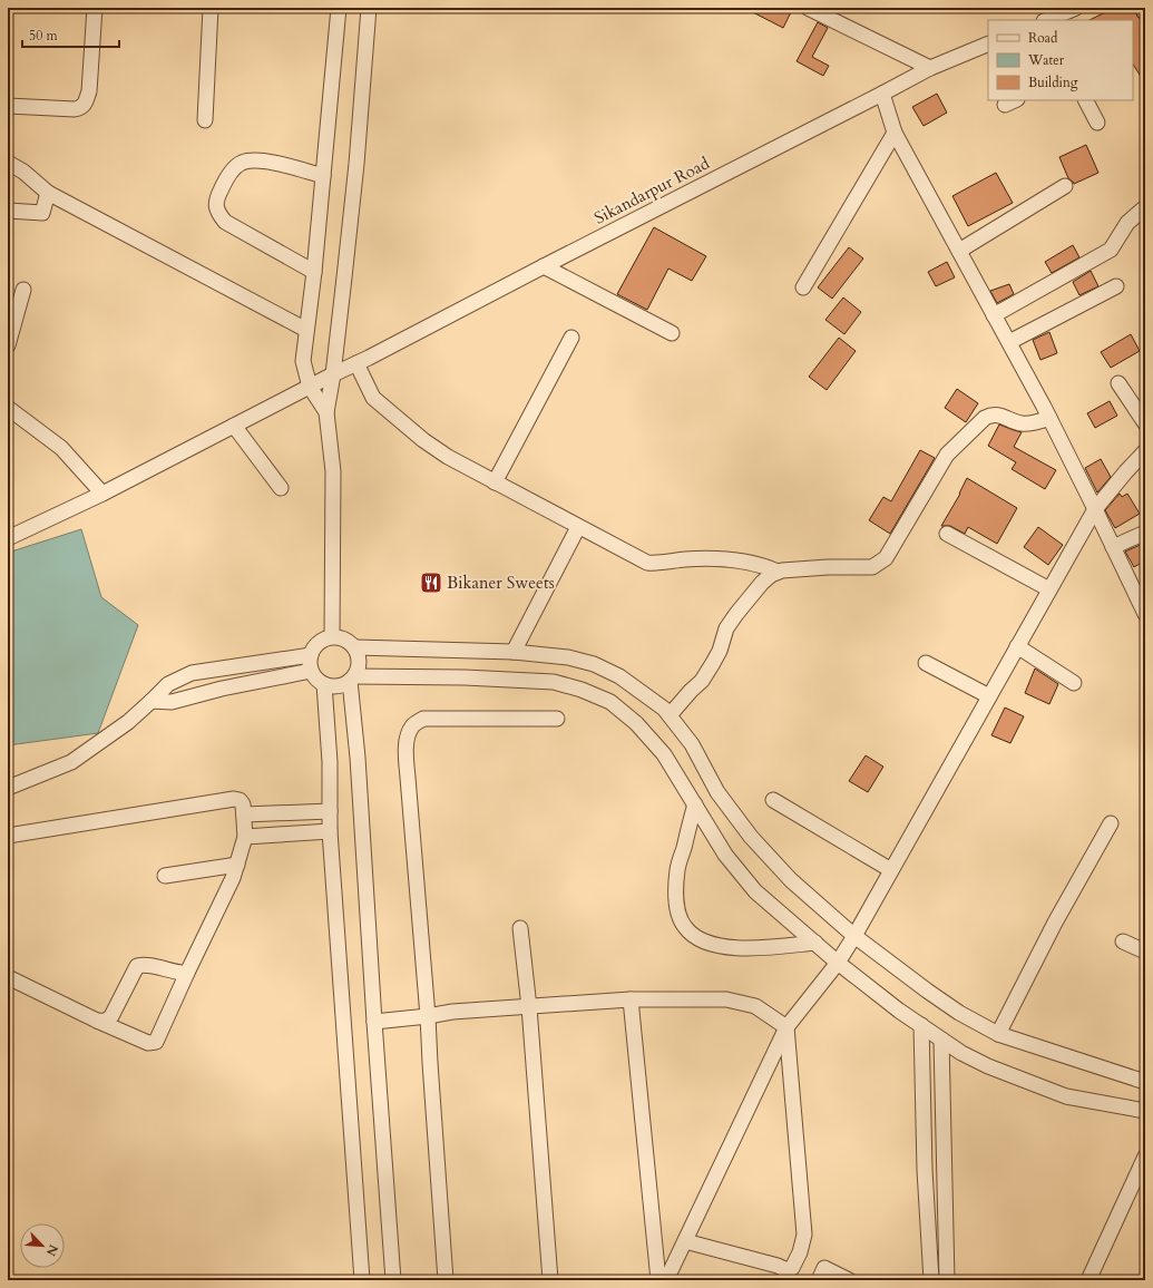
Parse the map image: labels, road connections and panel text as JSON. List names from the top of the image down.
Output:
{
  "streets": {
    "street": ["Sikandarpur Road"]
  },
  "places": {
    "restaurant": ["Bikaner Sweets"]
  },
  "legend": ["Road", "Water", "Building"],
  "scale_bar": "50 m",
  "north": "bottom right"
}
